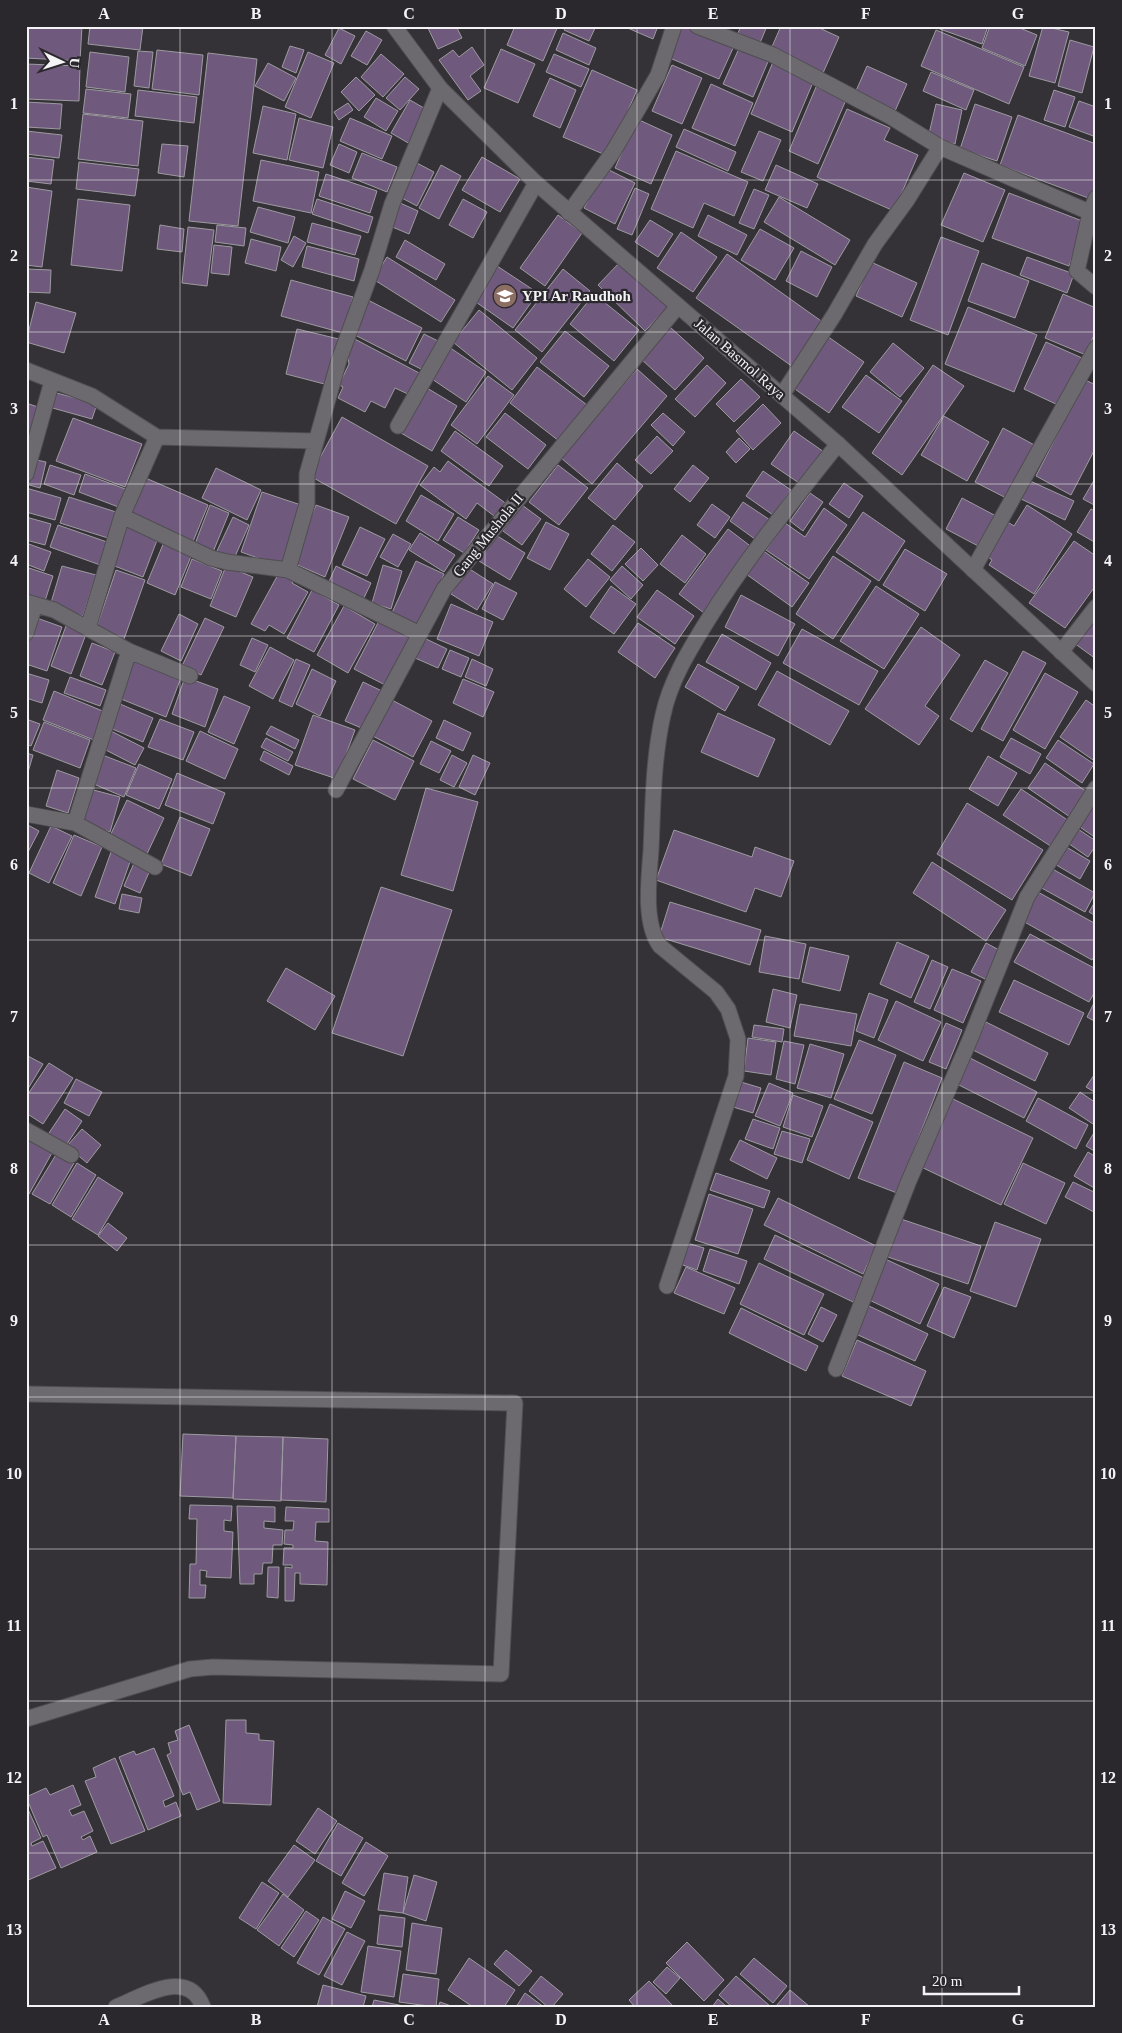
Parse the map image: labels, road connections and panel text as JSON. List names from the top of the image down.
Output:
{
  "streets": {
    "street": ["Jalan Basmol Raya", "Gang Mushola II"]
  },
  "crossings": [
    ["Jalan Basmol Raya", "Gang Mushola II"]
  ],
  "places": {
    "school or university": ["YPI Ar Raudhoh"]
  },
  "scale_bar": "20 m",
  "north": "right",
  "grid": {
    "columns": [
      "A",
      "B",
      "C",
      "D",
      "E",
      "F",
      "G"
    ],
    "rows": [
      "1",
      "2",
      "3",
      "4",
      "5",
      "6",
      "7",
      "8",
      "9",
      "10",
      "11",
      "12",
      "13"
    ]
  }
}
